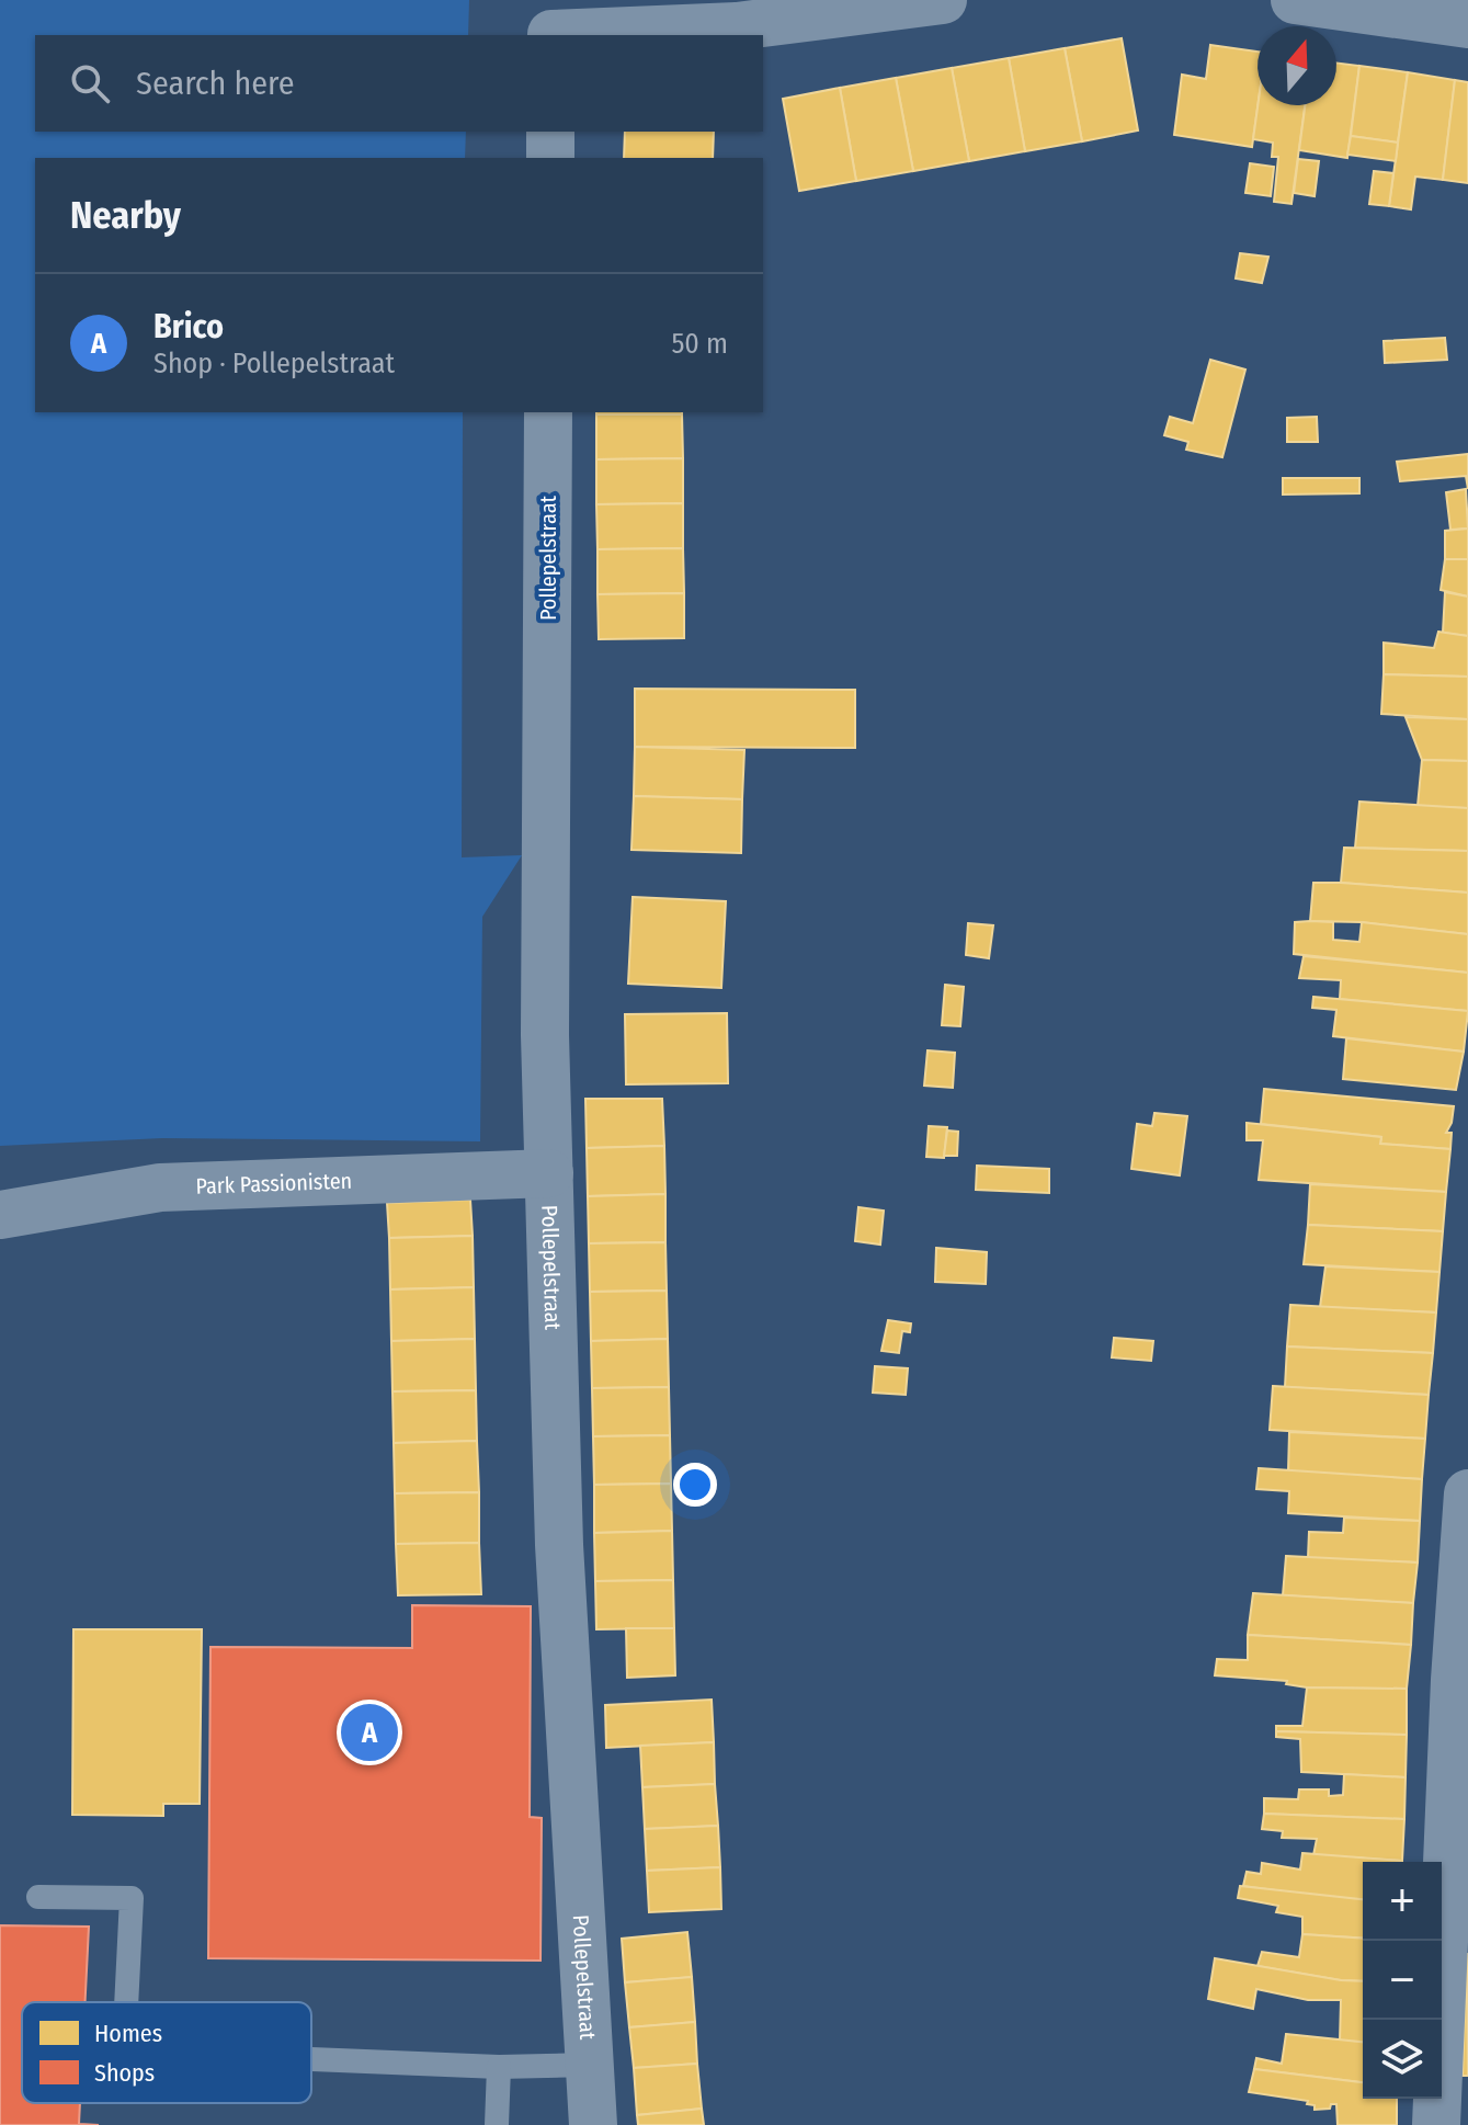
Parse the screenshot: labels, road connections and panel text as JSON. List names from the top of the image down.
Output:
{
  "streets": {
    "street": ["Pollepelstraat", "Park Passionisten"]
  },
  "crossings": [
    ["Pollepelstraat", "Park Passionisten"]
  ],
  "legend": ["Homes", "Shops"],
  "north": "top",
  "page": {
    "search": "Search here",
    "heading": "Nearby",
    "list": [
      {
        "mark": "A",
        "name": "Brico",
        "note": "Shop · Pollepelstraat",
        "value": "50 m"
      }
    ],
    "pins": "A",
    "map_buttons": ["+", "−"]
  }
}
